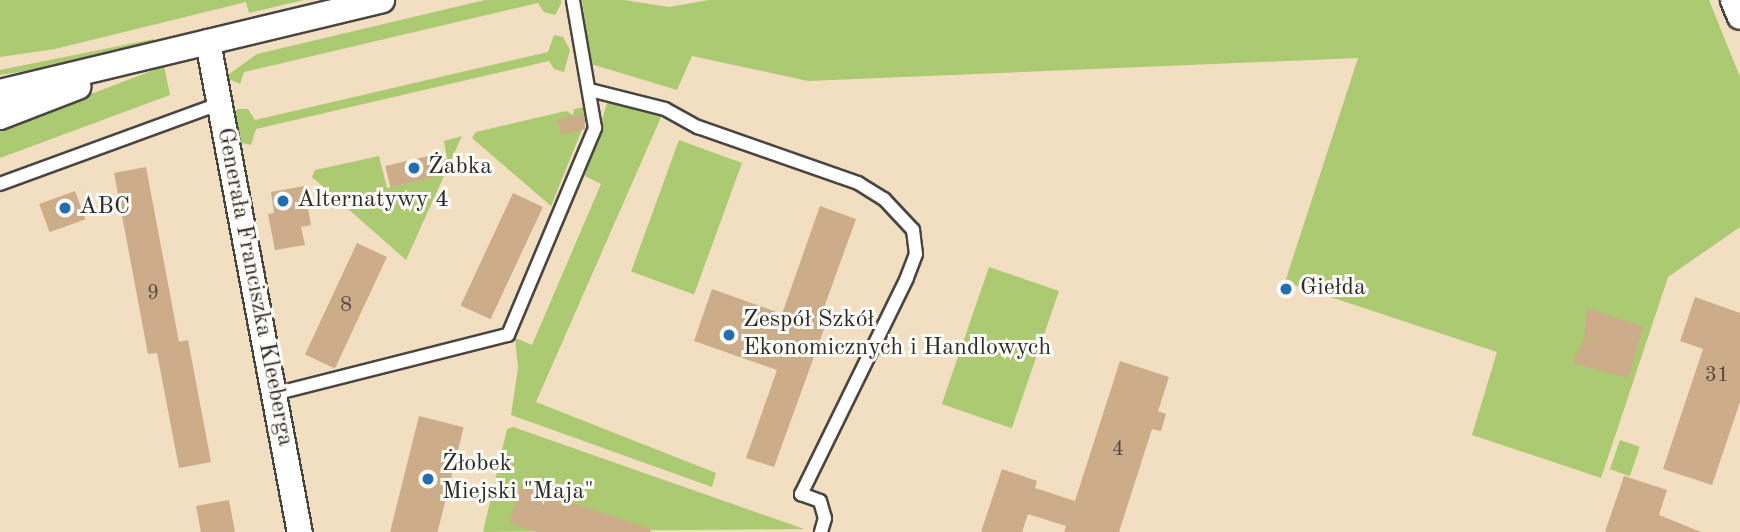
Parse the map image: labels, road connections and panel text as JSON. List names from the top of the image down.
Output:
{
  "streets": {
    "street": ["Generała Franciszka Kleeberga"]
  },
  "places": [
    "Żabka",
    "Alternatywy 4",
    "ABC",
    "Giełda",
    "Zespół Szkół Ekonomicznych i Handlowych",
    "Żłobek Miejski \"Maja\""
  ],
  "house_numbers": [
    "9",
    "8",
    "31",
    "4"
  ]
}
